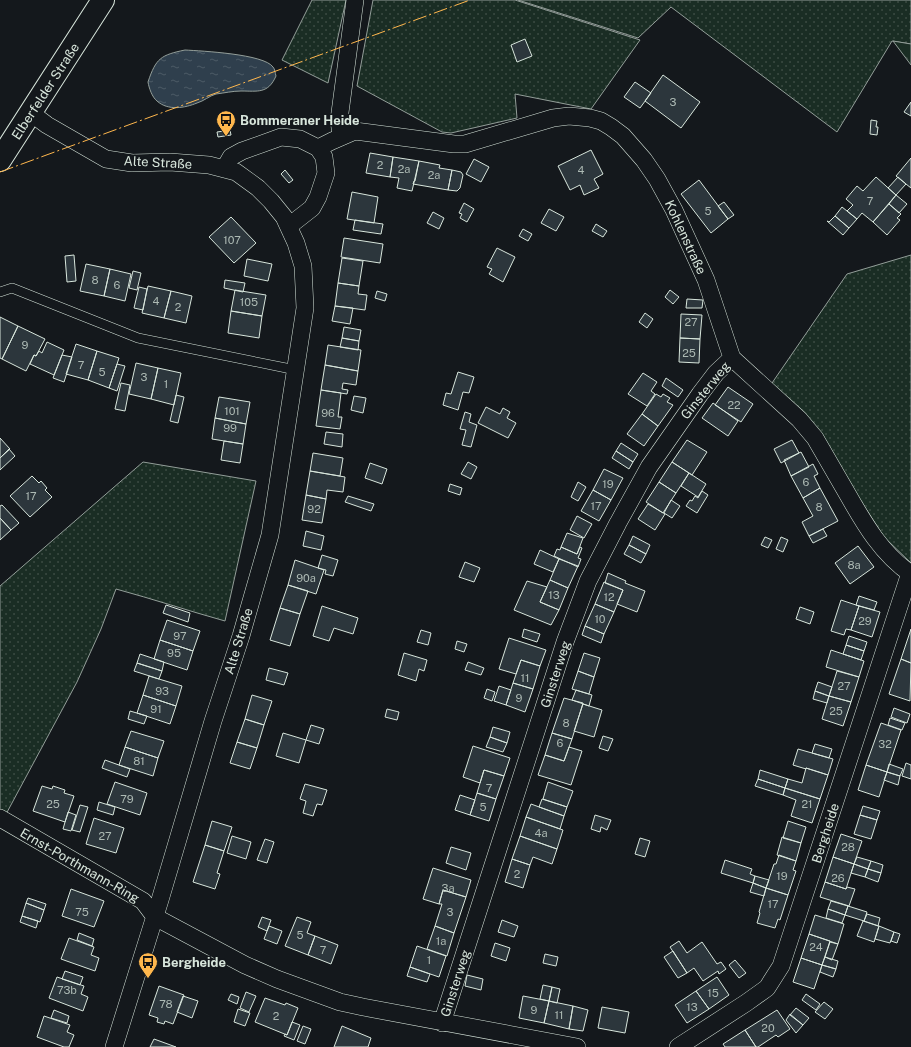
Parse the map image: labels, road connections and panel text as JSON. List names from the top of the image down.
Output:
{
  "streets": {
    "main road": ["Elberfelder Straße"],
    "street": [
      "Alte Straße",
      "Kohlenstraße",
      "Ginsterweg",
      "Bergheide",
      "Ernst-Porthmann-Ring"
    ]
  },
  "crossings": [
    ["Elberfelder Straße", "Alte Straße"],
    ["Alte Straße", "Ernst-Porthmann-Ring"],
    ["Kohlenstraße", "Ginsterweg"]
  ],
  "places": {
    "bus stop": ["Bommeraner Heide", "Bergheide"]
  },
  "house_numbers": [
    "3",
    "2",
    "2a",
    "4",
    "2a",
    "7",
    "5",
    "107",
    "8",
    "6",
    "4",
    "105",
    "2",
    "27",
    "9",
    "25",
    "7",
    "5",
    "3",
    "1",
    "22",
    "101",
    "96",
    "99",
    "6",
    "19",
    "17",
    "17",
    "8",
    "92",
    "8a",
    "90a",
    "13",
    "12",
    "10",
    "29",
    "97",
    "95",
    "11",
    "27",
    "93",
    "9",
    "91",
    "25",
    "8",
    "6",
    "32",
    "81",
    "7",
    "79",
    "25",
    "21",
    "5",
    "4a",
    "27",
    "28",
    "2",
    "19",
    "26",
    "3a",
    "17",
    "75",
    "3",
    "5",
    "1a",
    "24",
    "7",
    "1",
    "73b",
    "15",
    "78",
    "13",
    "9",
    "11",
    "2",
    "20"
  ]
}
